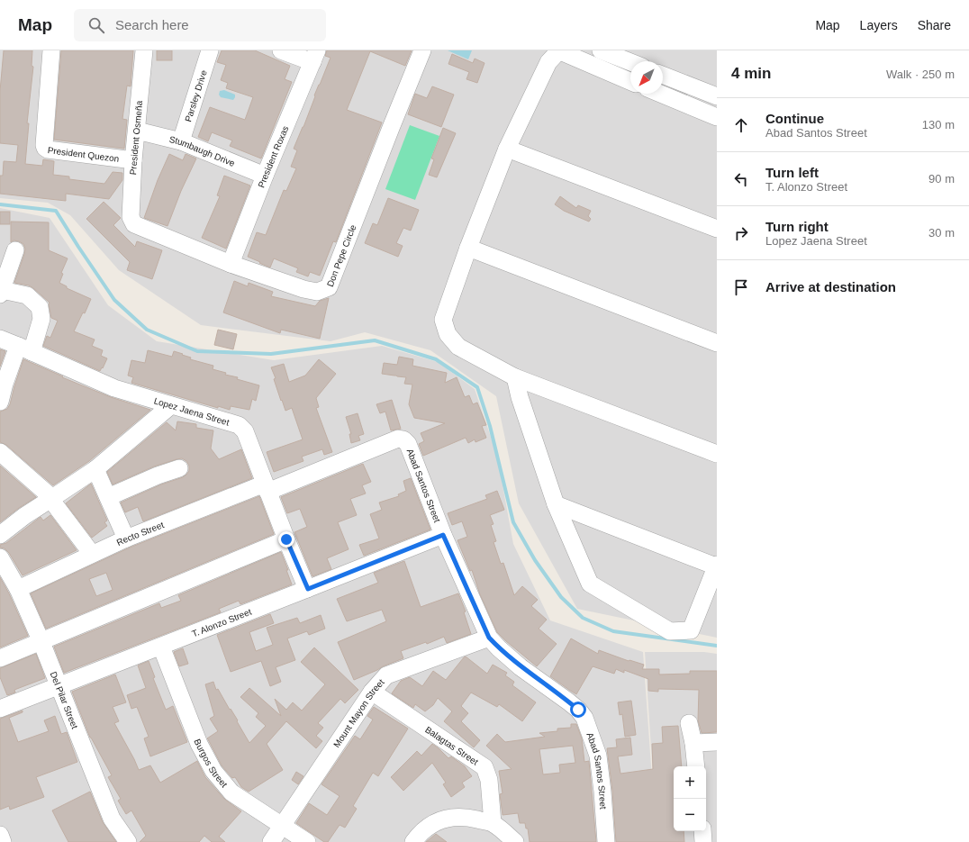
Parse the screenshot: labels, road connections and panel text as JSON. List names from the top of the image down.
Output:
{
  "streets": {
    "street": [
      "Parsley Drive",
      "President Osmeña",
      "Stumbaugh Drive",
      "President Quezon",
      "President Roxas",
      "Don Pepe Circle",
      "Lopez Jaena Street",
      "Abad Santos Street",
      "Recto Street",
      "T. Alonzo Street",
      "Del Pilar Street",
      "Mount Mayon Street",
      "Balagtas Street",
      "Burgos Street"
    ]
  },
  "crossings": [
    ["Parsley Drive", "Stumbaugh Drive"],
    ["President Osmeña", "Stumbaugh Drive"],
    ["President Osmeña", "President Quezon"],
    ["President Osmeña", "Don Pepe Circle"],
    ["Stumbaugh Drive", "President Roxas"],
    ["President Roxas", "Don Pepe Circle"],
    ["Lopez Jaena Street", "Recto Street"],
    ["Lopez Jaena Street", "T. Alonzo Street"],
    ["Abad Santos Street", "Recto Street"],
    ["Abad Santos Street", "T. Alonzo Street"],
    ["Abad Santos Street", "Mount Mayon Street"],
    ["Recto Street", "Del Pilar Street"],
    ["T. Alonzo Street", "Del Pilar Street"],
    ["T. Alonzo Street", "Burgos Street"],
    ["Mount Mayon Street", "Balagtas Street"],
    ["Mount Mayon Street", "Burgos Street"]
  ],
  "north": "bottom left",
  "page": {
    "header": "Map",
    "search": "Search here",
    "nav": ["Map", "Layers", "Share"],
    "heading": ["4 min", "Walk · 250 m"],
    "list": [
      ["Continue", "Abad Santos Street", "130 m"],
      ["Turn left", "T. Alonzo Street", "90 m"],
      ["Turn right", "Lopez Jaena Street", "30 m"],
      "Arrive at destination"
    ],
    "map_buttons": ["+", "−"]
  }
}
